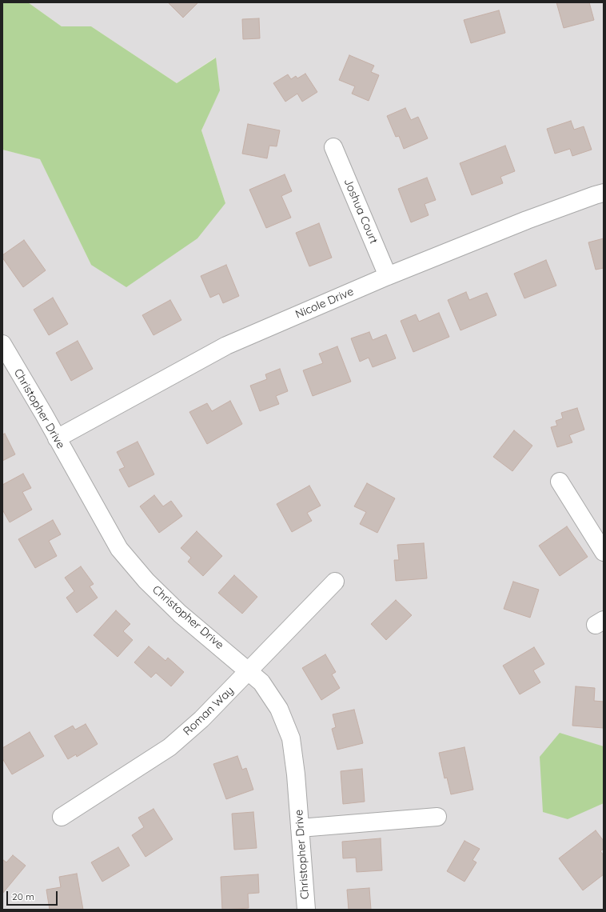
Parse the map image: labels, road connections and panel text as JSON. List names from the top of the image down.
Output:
{
  "streets": {
    "street": [
      "Joshua Court",
      "Nicole Drive",
      "Christopher Drive",
      "Roman Way"
    ]
  },
  "crossings": [
    ["Joshua Court", "Nicole Drive"],
    ["Nicole Drive", "Christopher Drive"],
    ["Christopher Drive", "Roman Way"]
  ],
  "scale_bar": "20 m"
}
